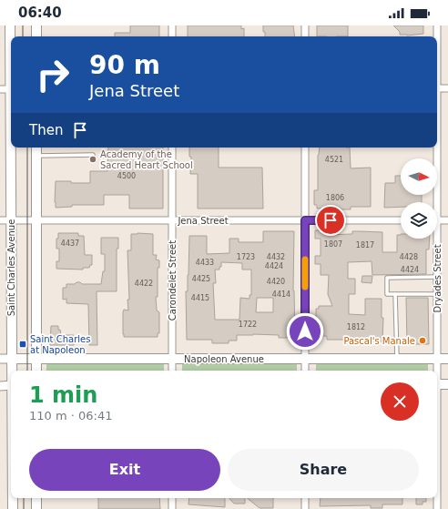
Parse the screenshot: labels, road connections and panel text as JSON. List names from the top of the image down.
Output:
{
  "streets": {
    "main road": ["Saint Charles Avenue", "Napoleon Avenue"],
    "street": ["Jena Street", "Dryades Street", "Carondelet Street"]
  },
  "crossings": [
    ["Jena Street", "Saint Charles Avenue"],
    ["Jena Street", "Carondelet Street"],
    ["Saint Charles Avenue", "Napoleon Avenue"],
    ["Dryades Street", "Napoleon Avenue"],
    ["Carondelet Street", "Napoleon Avenue"]
  ],
  "places": {
    "other": ["Academy of the Sacred Heart School", "Pascal's Manale"],
    "transit": ["Saint Charles at Napoleon"]
  },
  "house_numbers": [
    "4521",
    "4500",
    "1806",
    "4437",
    "1807",
    "1817",
    "1723",
    "4432",
    "4428",
    "4433",
    "4424",
    "4424",
    "4425",
    "4420",
    "4422",
    "4414",
    "4415",
    "1722",
    "1812"
  ],
  "north": "right",
  "page": {
    "status": "06:40",
    "turn": ["90 m", "Jena Street"],
    "then": "Then",
    "heading": ["1 min", "110 m · 06:41"],
    "buttons": ["Exit", "Share"]
  }
}
